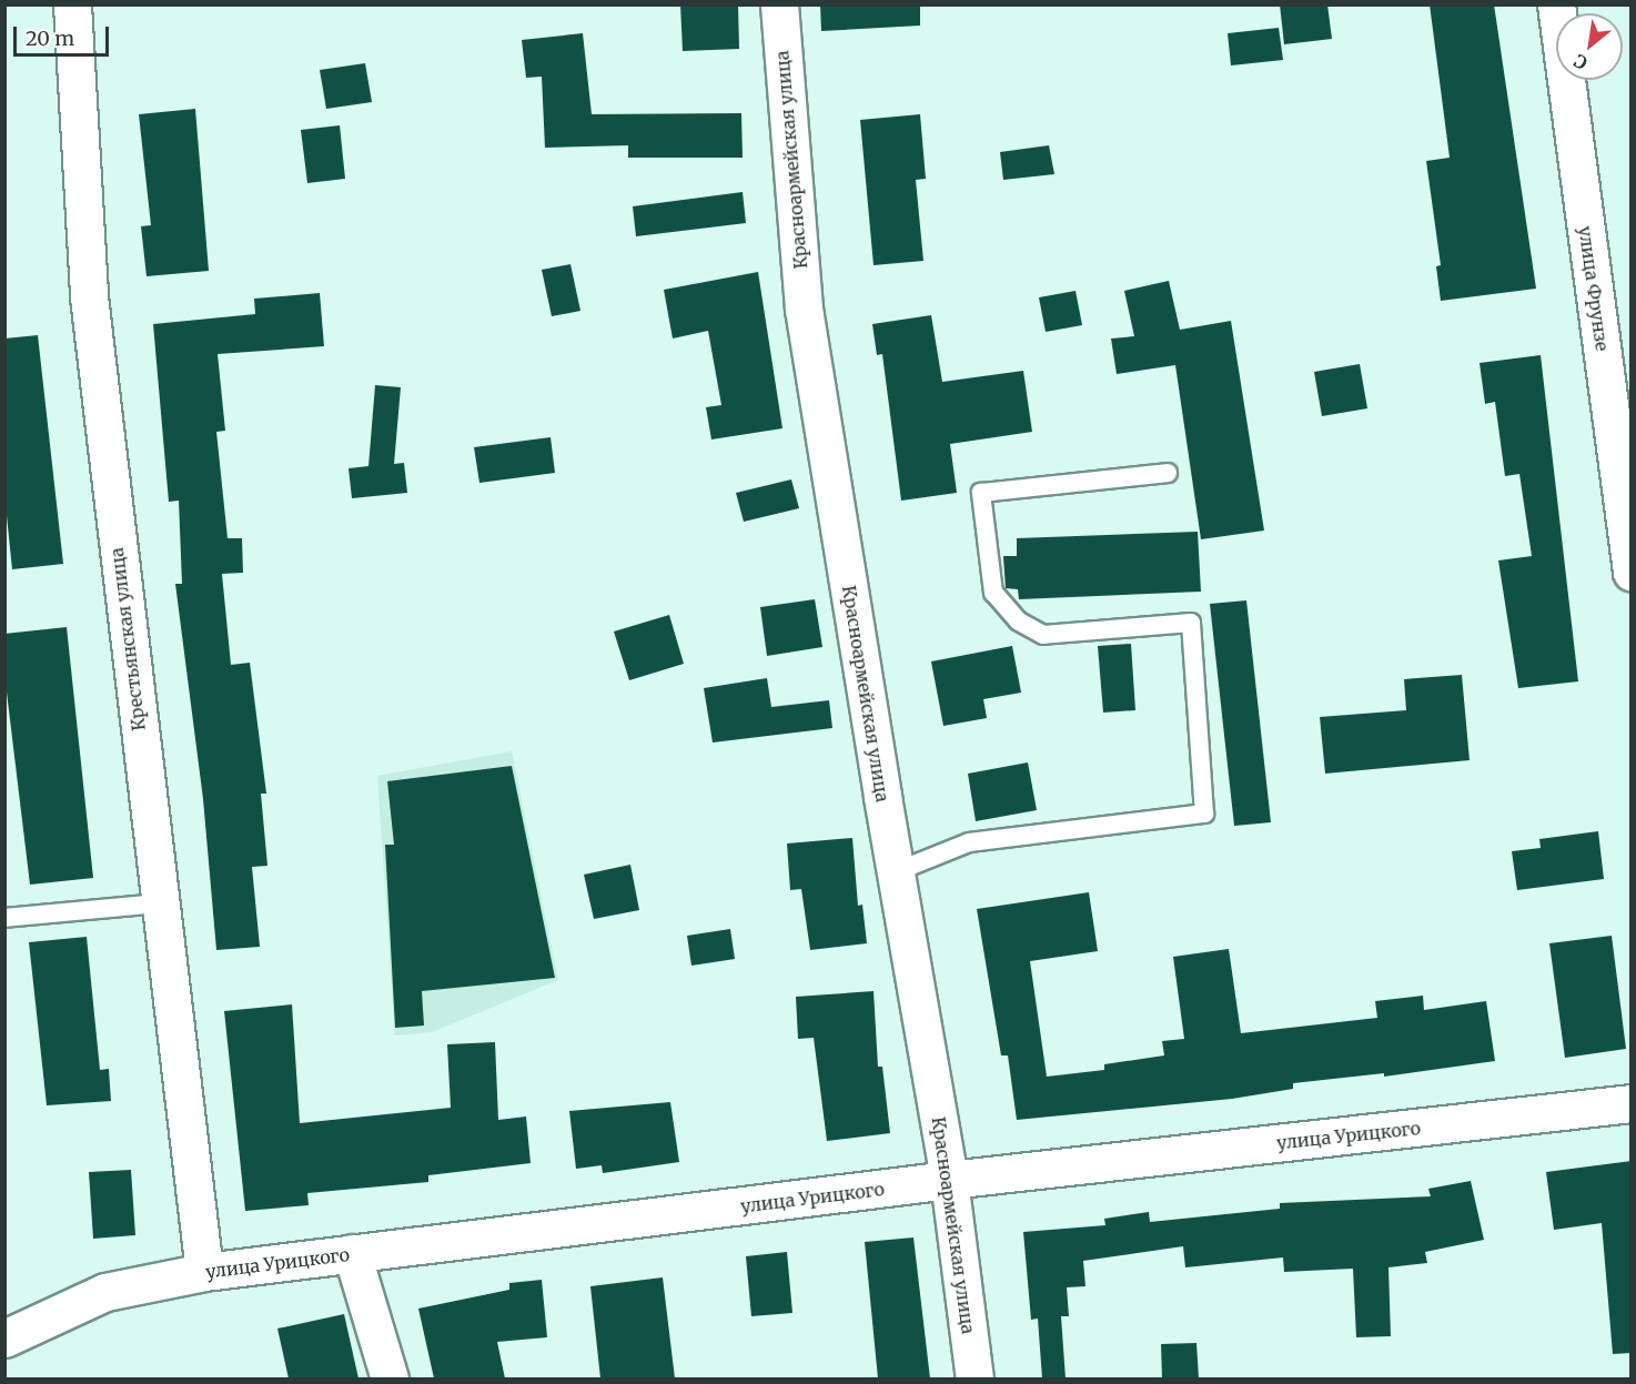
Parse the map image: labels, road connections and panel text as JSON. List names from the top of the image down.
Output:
{
  "streets": {
    "street": [
      "Красноармейская улица",
      "улица Фрунзе",
      "Крестьянская улица",
      "улица Урицкого"
    ]
  },
  "crossings": [
    ["Красноармейская улица", "улица Урицкого"],
    ["Крестьянская улица", "улица Урицкого"]
  ],
  "scale_bar": "20 m",
  "north": "bottom left"
}
